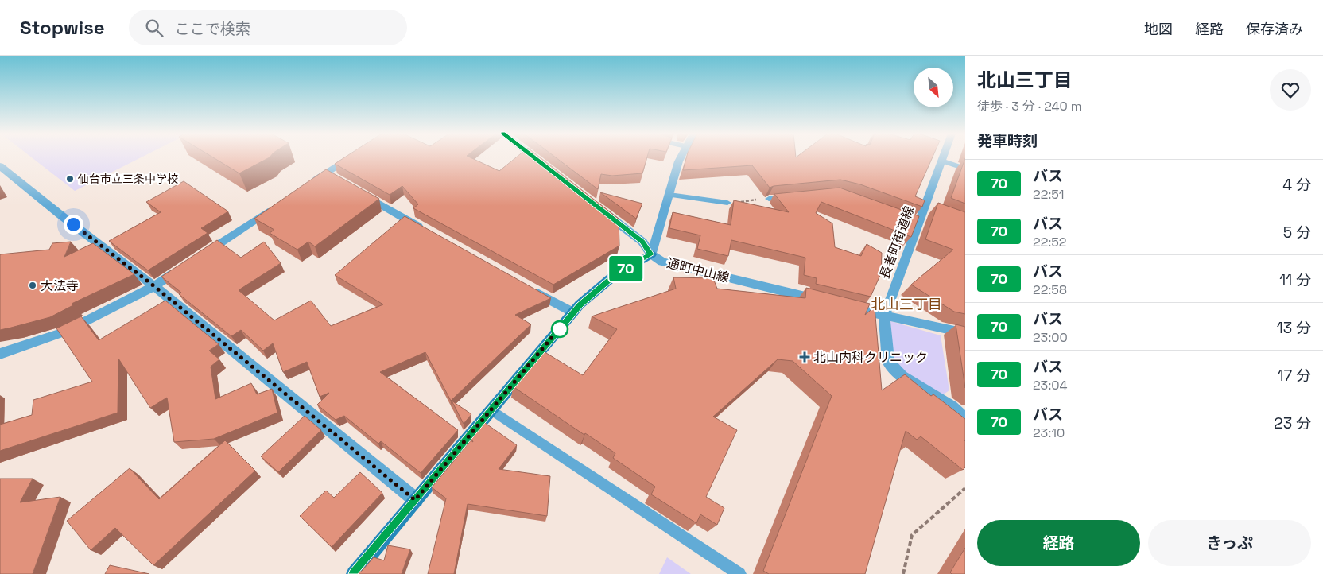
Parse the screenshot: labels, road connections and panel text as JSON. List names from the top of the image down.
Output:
{
  "streets": {
    "street": ["長者町街道線", "通町中山線"]
  },
  "districts": ["北山三丁目"],
  "places": {
    "other": ["仙台市立三条中学校", "大法寺"],
    "health": ["北山内科クリニック"]
  },
  "lines": ["bus line 70"],
  "north": "bottom right",
  "page": {
    "header": "Stopwise",
    "search": "ここで検索",
    "nav": ["地図", "経路", "保存済み"],
    "on_map": "70",
    "heading": [
      ["北山三丁目", "徒歩 · 3 分 · 240 m"],
      "発車時刻"
    ],
    "list": [
      {
        "mark": "70",
        "name": "バス",
        "note": "22:51",
        "value": "4 分"
      },
      {
        "mark": "70",
        "name": "バス",
        "note": "22:52",
        "value": "5 分"
      },
      {
        "mark": "70",
        "name": "バス",
        "note": "22:58",
        "value": "11 分"
      },
      {
        "mark": "70",
        "name": "バス",
        "note": "23:00",
        "value": "13 分"
      },
      {
        "mark": "70",
        "name": "バス",
        "note": "23:04",
        "value": "17 分"
      },
      {
        "mark": "70",
        "name": "バス",
        "note": "23:10",
        "value": "23 分"
      }
    ],
    "buttons": ["経路", "きっぷ"]
  }
}
